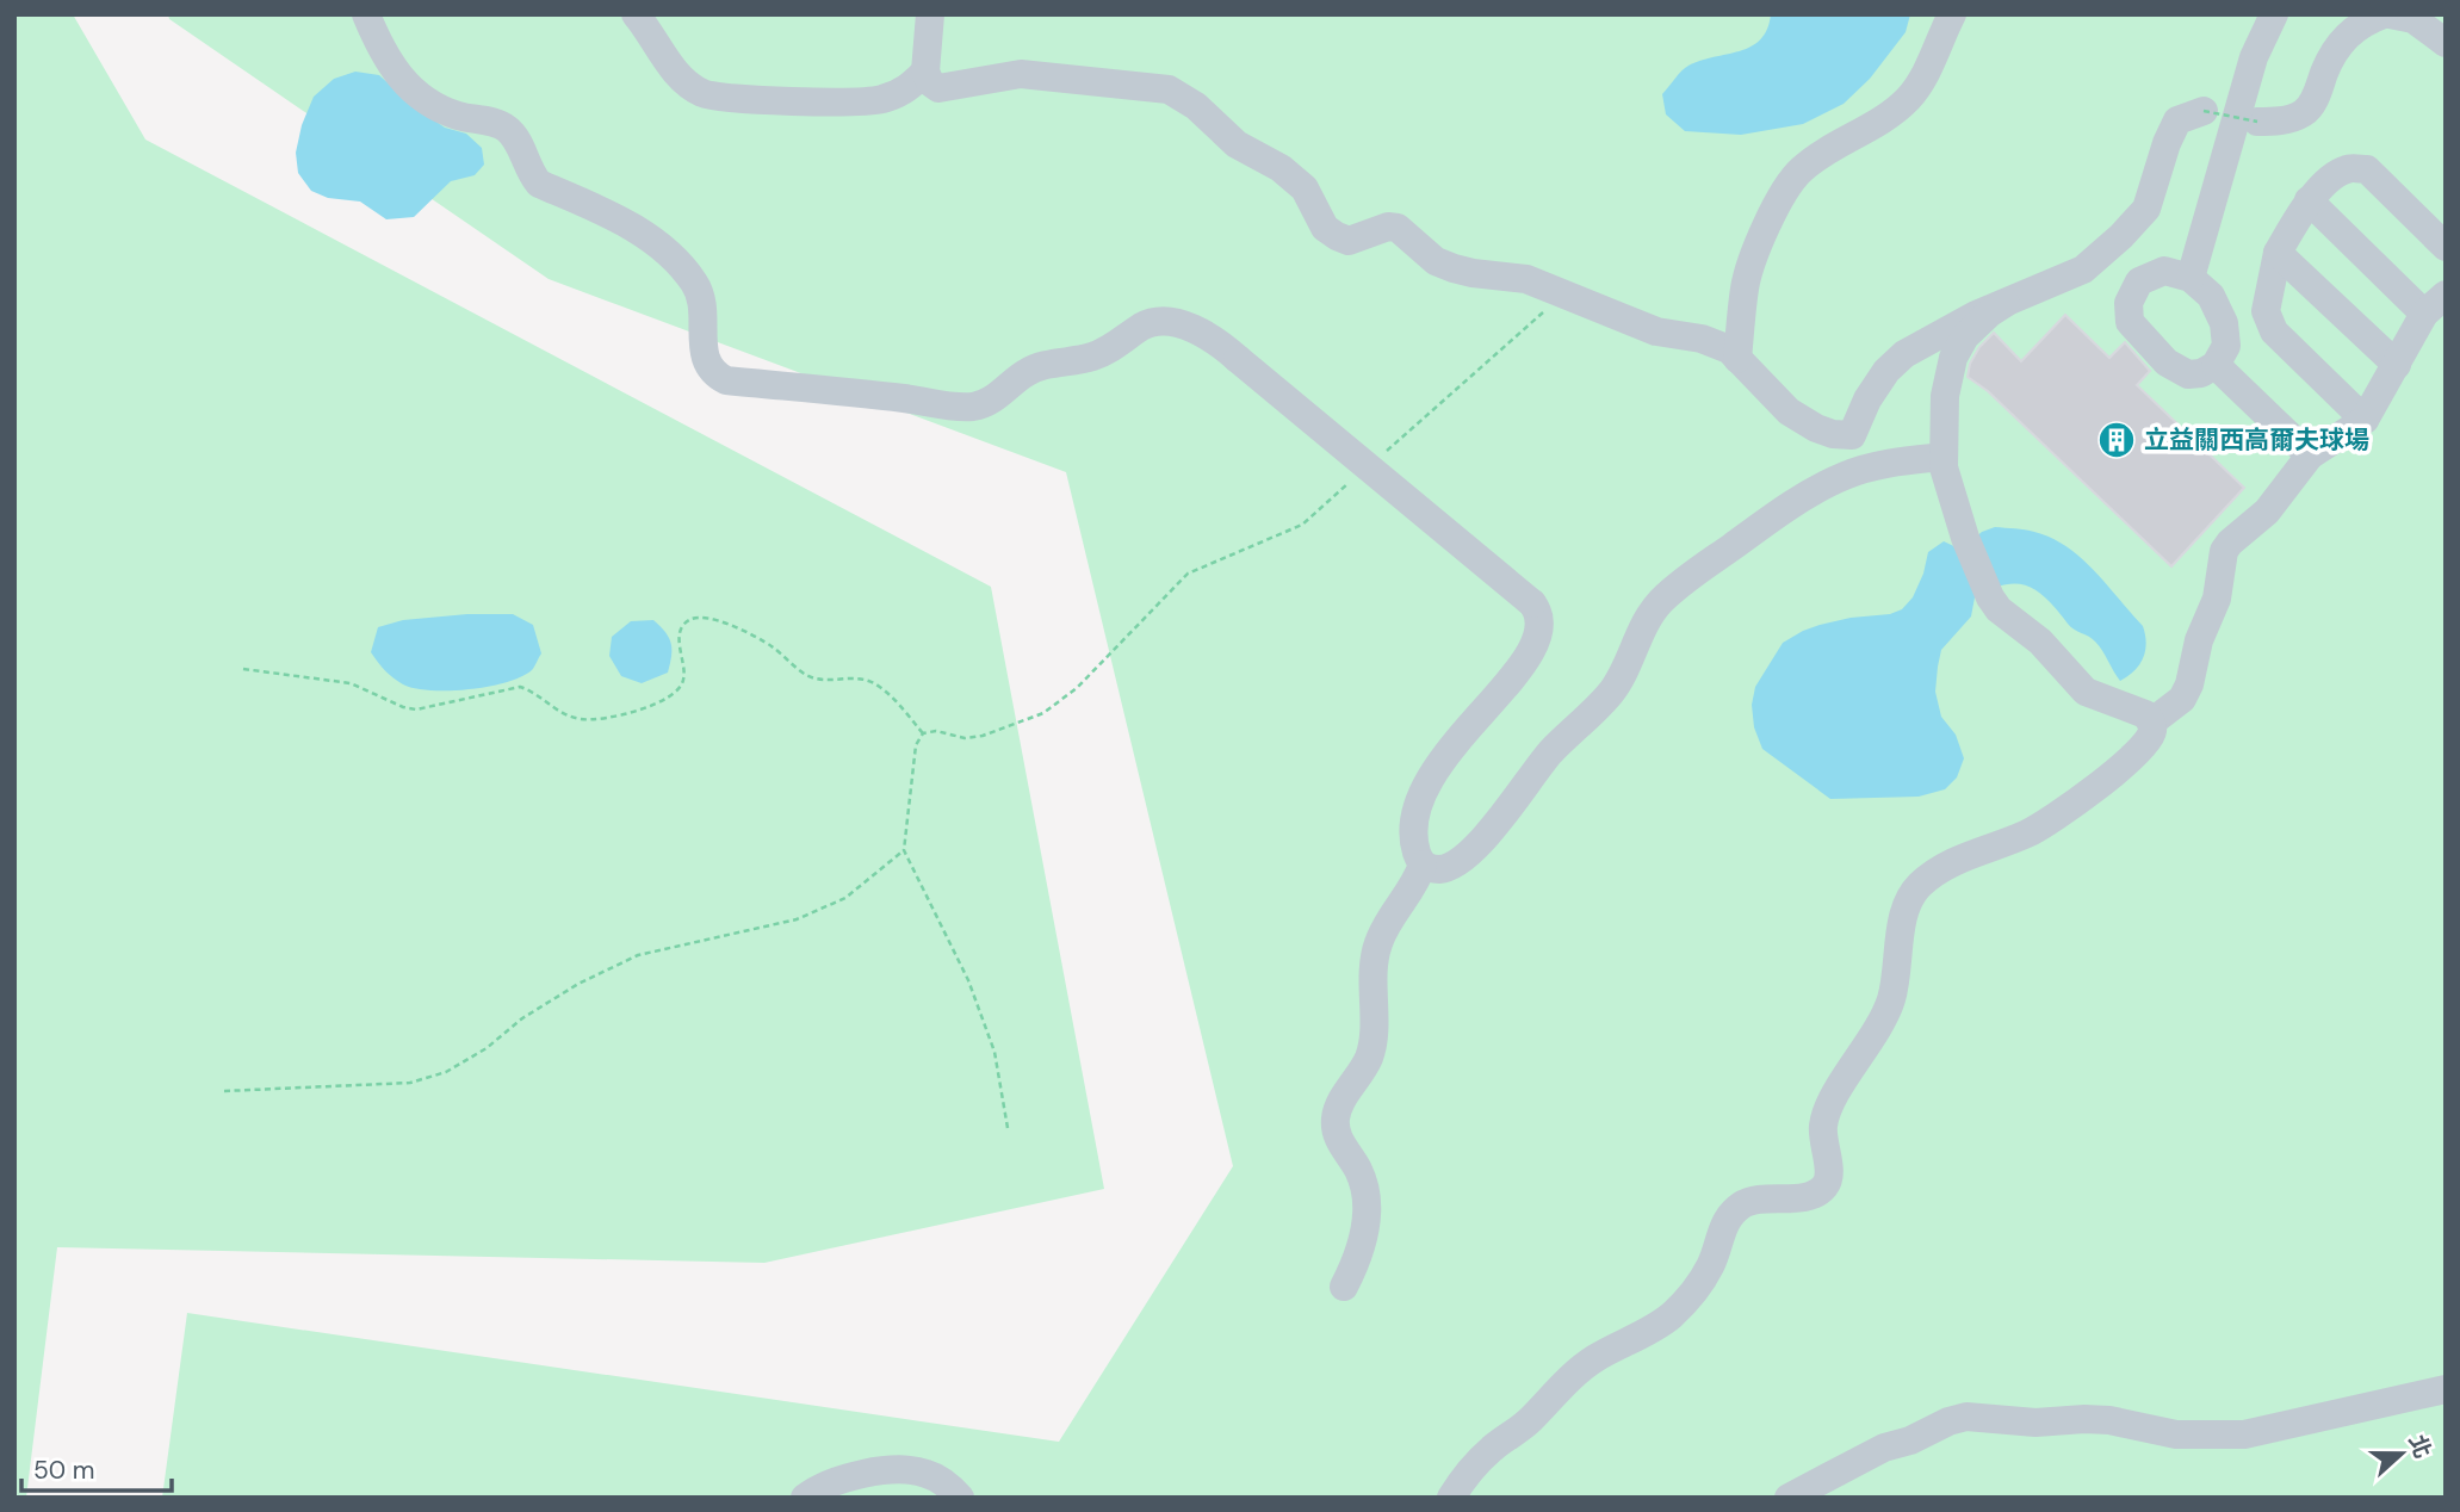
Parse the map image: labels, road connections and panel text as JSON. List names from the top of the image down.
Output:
{
  "places": {
    "building": ["立益關西高爾夫球場"]
  },
  "scale_bar": "50 m",
  "north": "right"
}
